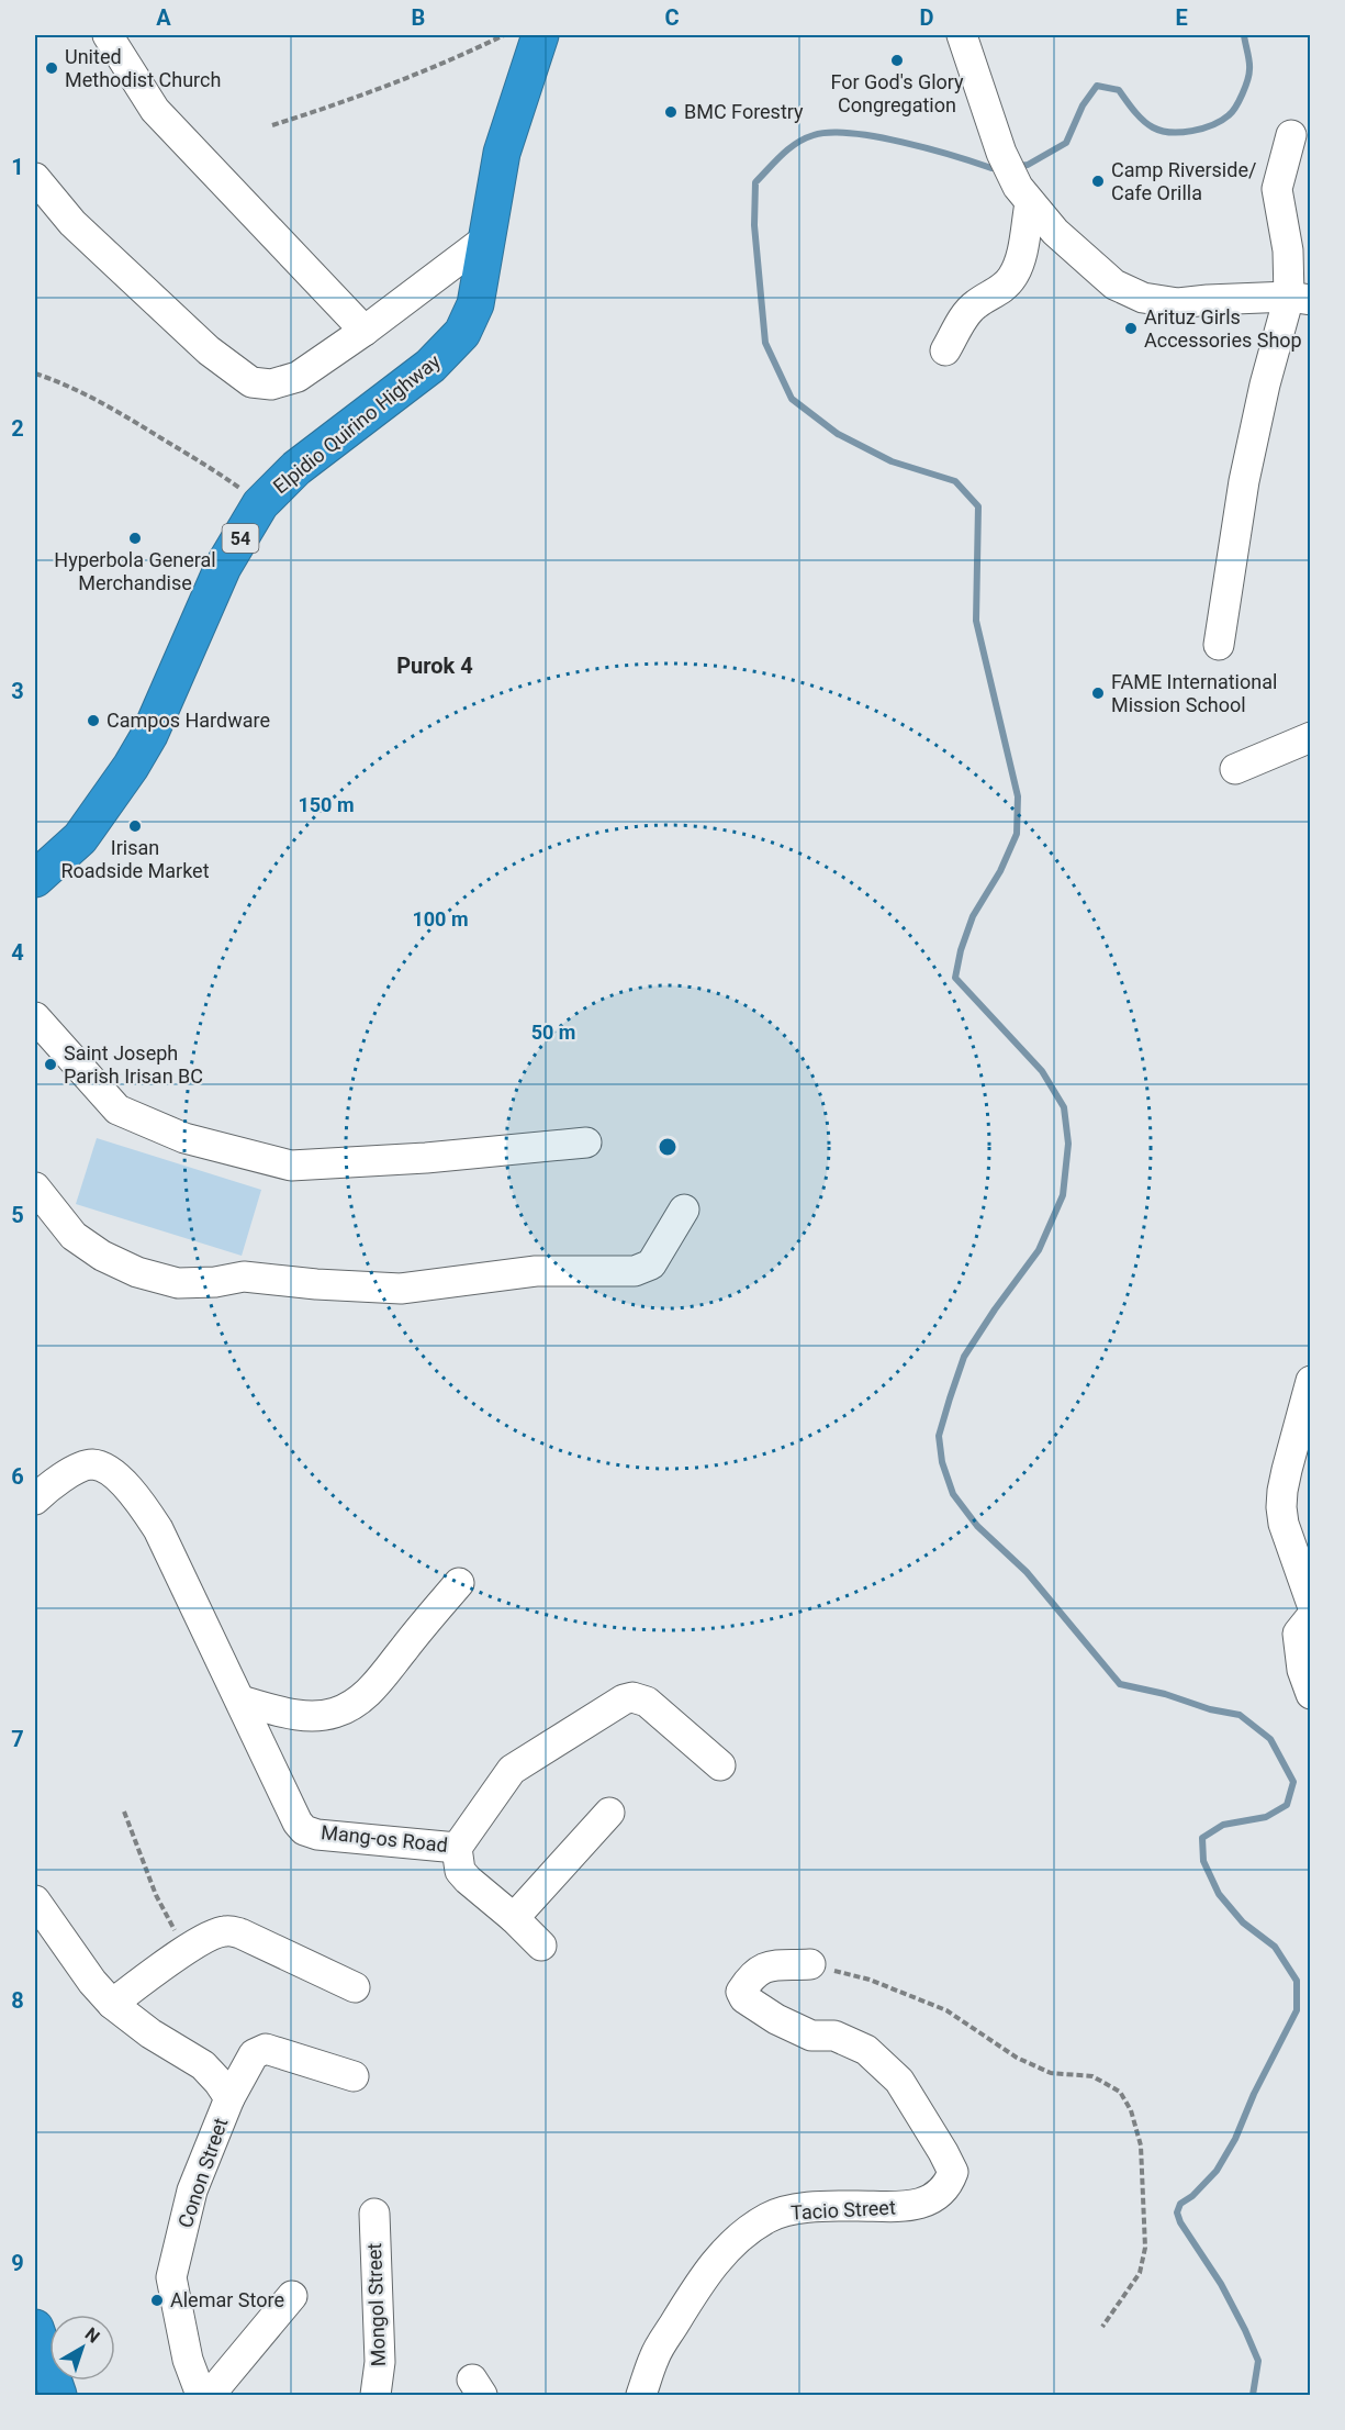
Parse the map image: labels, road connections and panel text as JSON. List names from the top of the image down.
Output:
{
  "streets": {
    "highway": ["Elpidio Quirino Highway", "54"],
    "street": [
      "Mang-os Road",
      "Conon Street",
      "Tacio Street",
      "Mongol Street"
    ]
  },
  "districts": ["Purok 4"],
  "places": [
    "For God's Glory Congregation",
    "United Methodist Church",
    "BMC Forestry",
    "Camp Riverside/ Cafe Orilla",
    "Arituz Girls Accessories Shop",
    "Hyperbola General Merchandise",
    "FAME International Mission School",
    "Campos Hardware",
    "Irisan Roadside Market",
    "Saint Joseph Parish Irisan BC",
    "Alemar Store"
  ],
  "north": "top right",
  "grid": {
    "columns": [
      "A",
      "B",
      "C",
      "D",
      "E"
    ],
    "rows": [
      "1",
      "2",
      "3",
      "4",
      "5",
      "6",
      "7",
      "8",
      "9"
    ]
  },
  "rings": ["150 m", "100 m", "50 m"]
}
